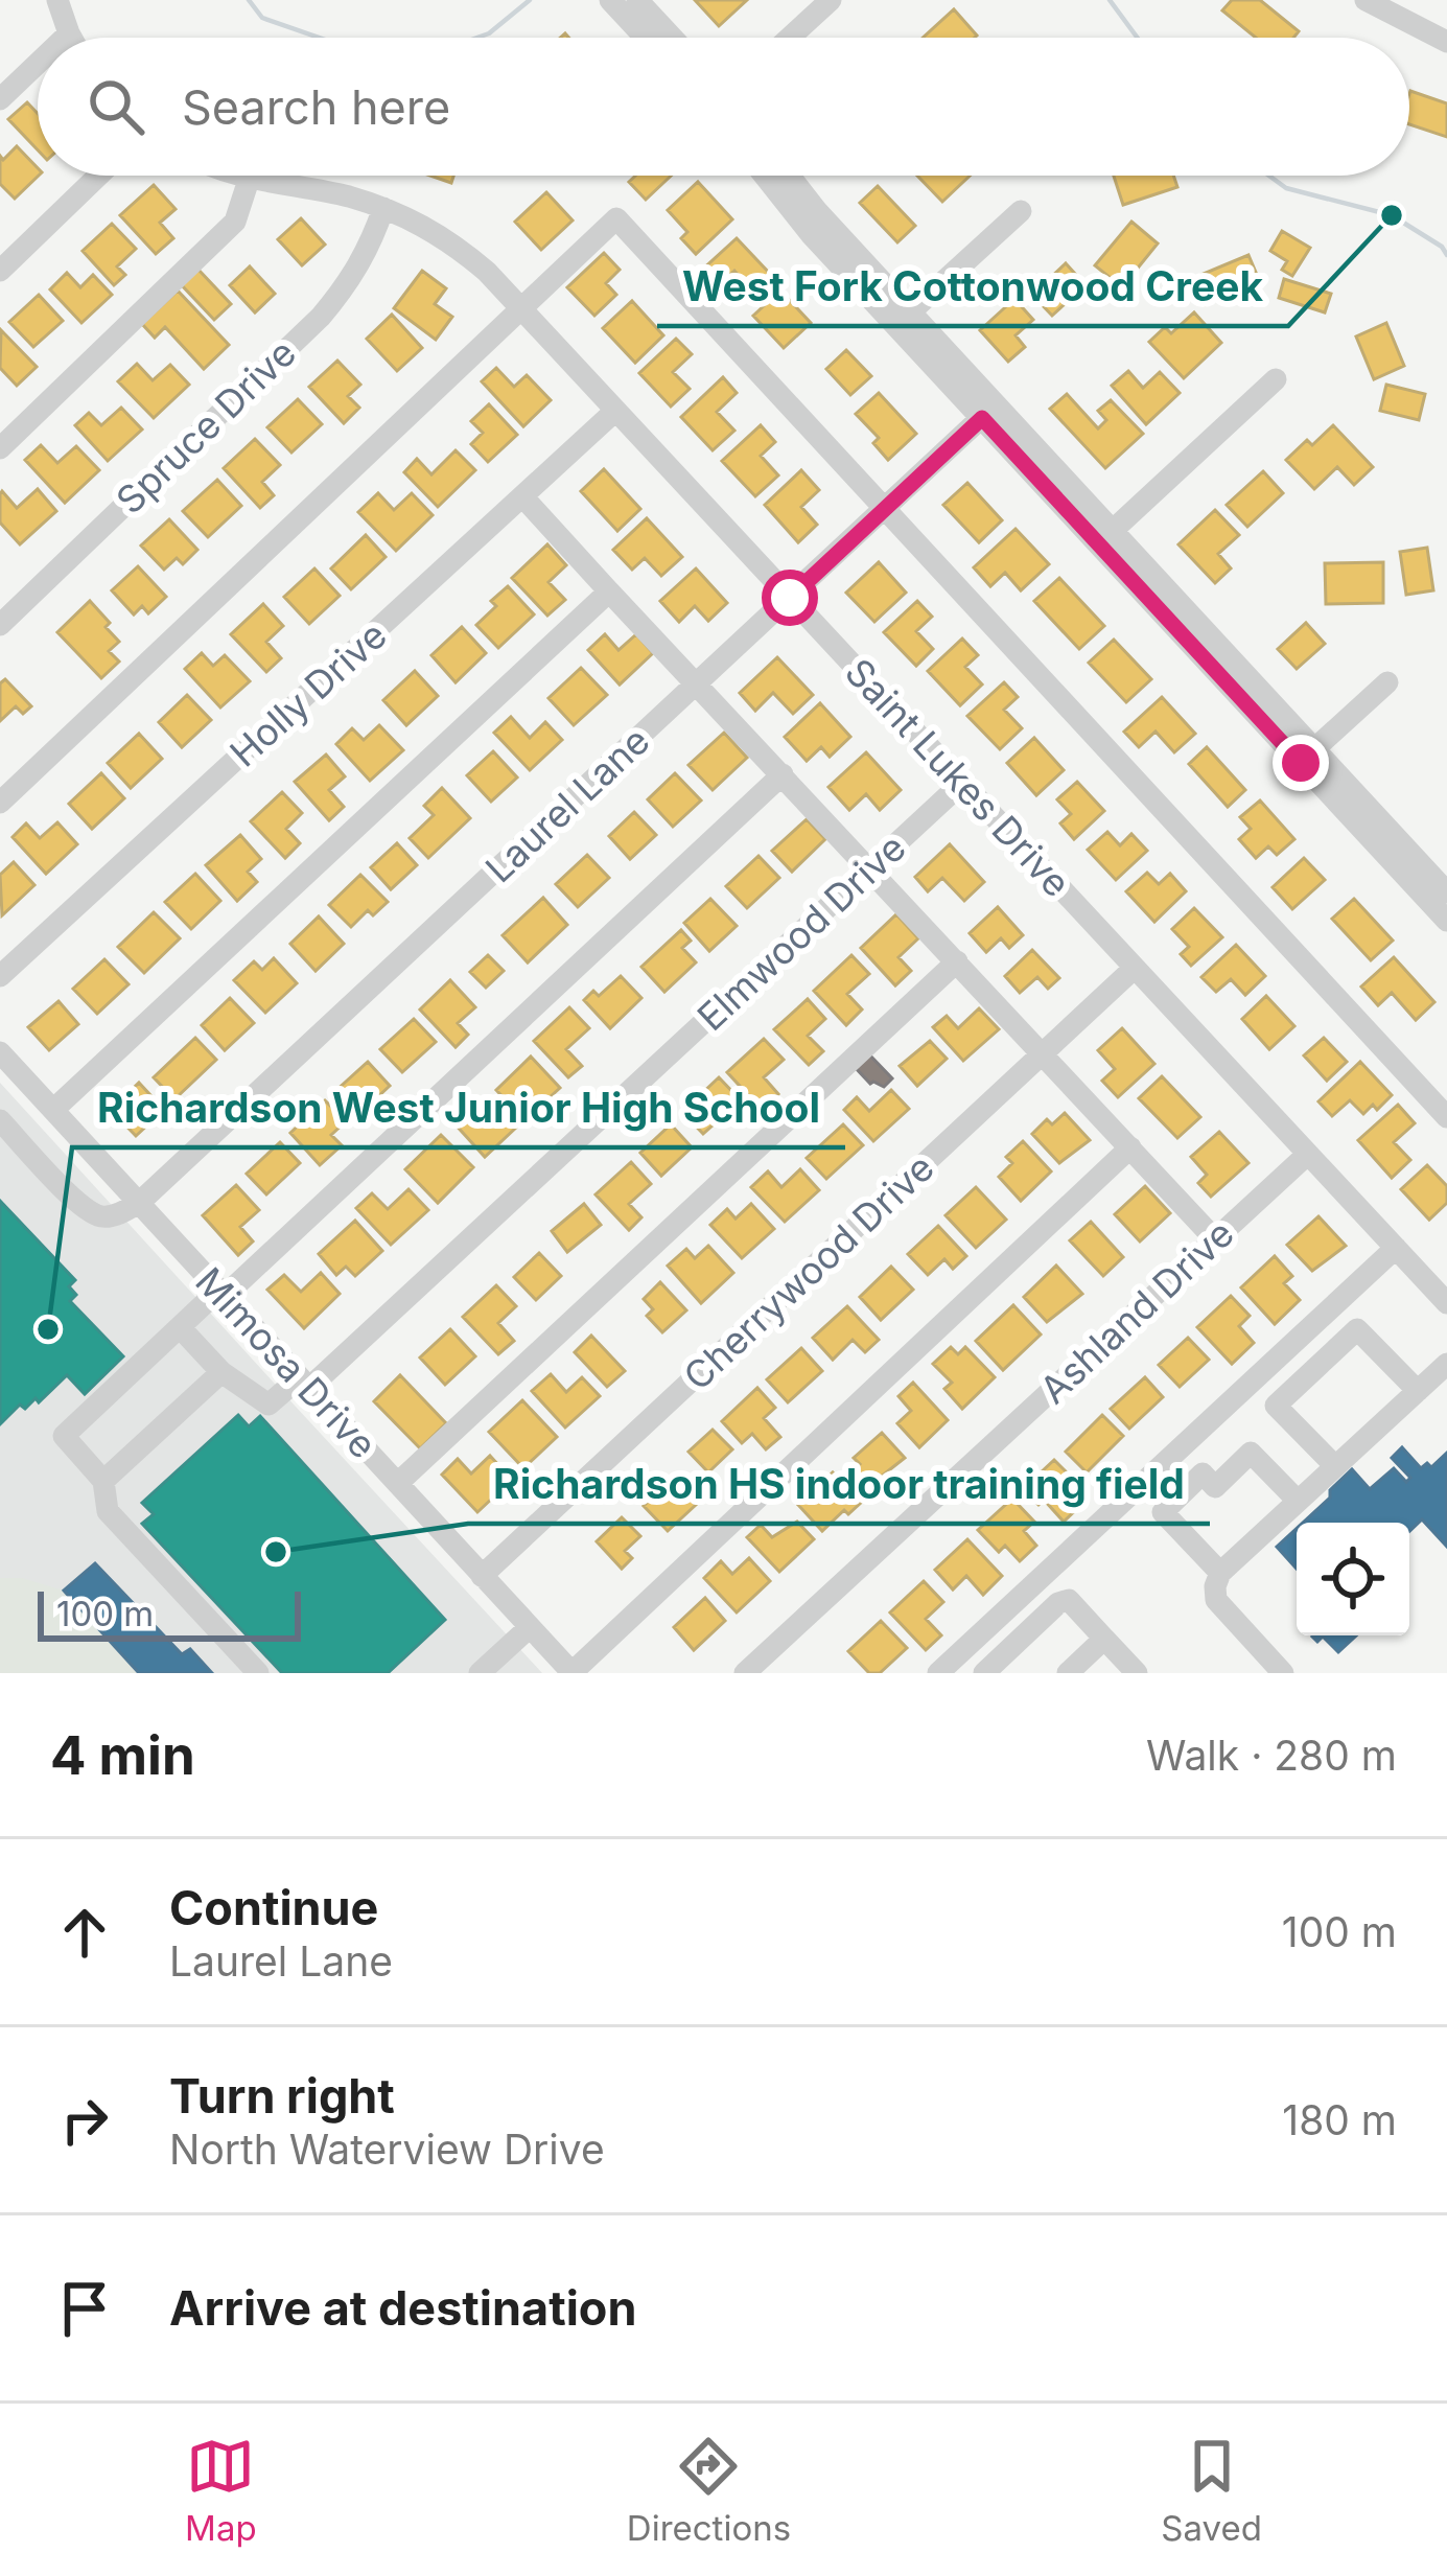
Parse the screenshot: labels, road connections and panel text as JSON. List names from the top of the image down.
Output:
{
  "streets": {
    "street": [
      "Spruce Drive",
      "Holly Drive",
      "Saint Lukes Drive",
      "Laurel Lane",
      "Elmwood Drive",
      "Cherrywood Drive",
      "Ashland Drive",
      "Mimosa Drive"
    ]
  },
  "crossings": [
    ["Spruce Drive", "Saint Lukes Drive"],
    ["Holly Drive", "Saint Lukes Drive"],
    ["Saint Lukes Drive", "Laurel Lane"],
    ["Saint Lukes Drive", "Elmwood Drive"],
    ["Saint Lukes Drive", "Cherrywood Drive"],
    ["Saint Lukes Drive", "Ashland Drive"],
    ["Laurel Lane", "Mimosa Drive"],
    ["Elmwood Drive", "Mimosa Drive"],
    ["Cherrywood Drive", "Mimosa Drive"]
  ],
  "places": ["West Fork Cottonwood Creek", "Richardson West Junior High School", "Richardson HS indoor training field"],
  "scale_bar": "100 m",
  "page": {
    "search": "Search here",
    "scale": "100 m",
    "heading": ["4 min", "Walk · 280 m"],
    "list": [
      ["Continue", "Laurel Lane", "100 m"],
      ["Turn right", "North Waterview Drive", "180 m"],
      "Arrive at destination"
    ],
    "nav": ["Map", "Directions", "Saved"]
  }
}
